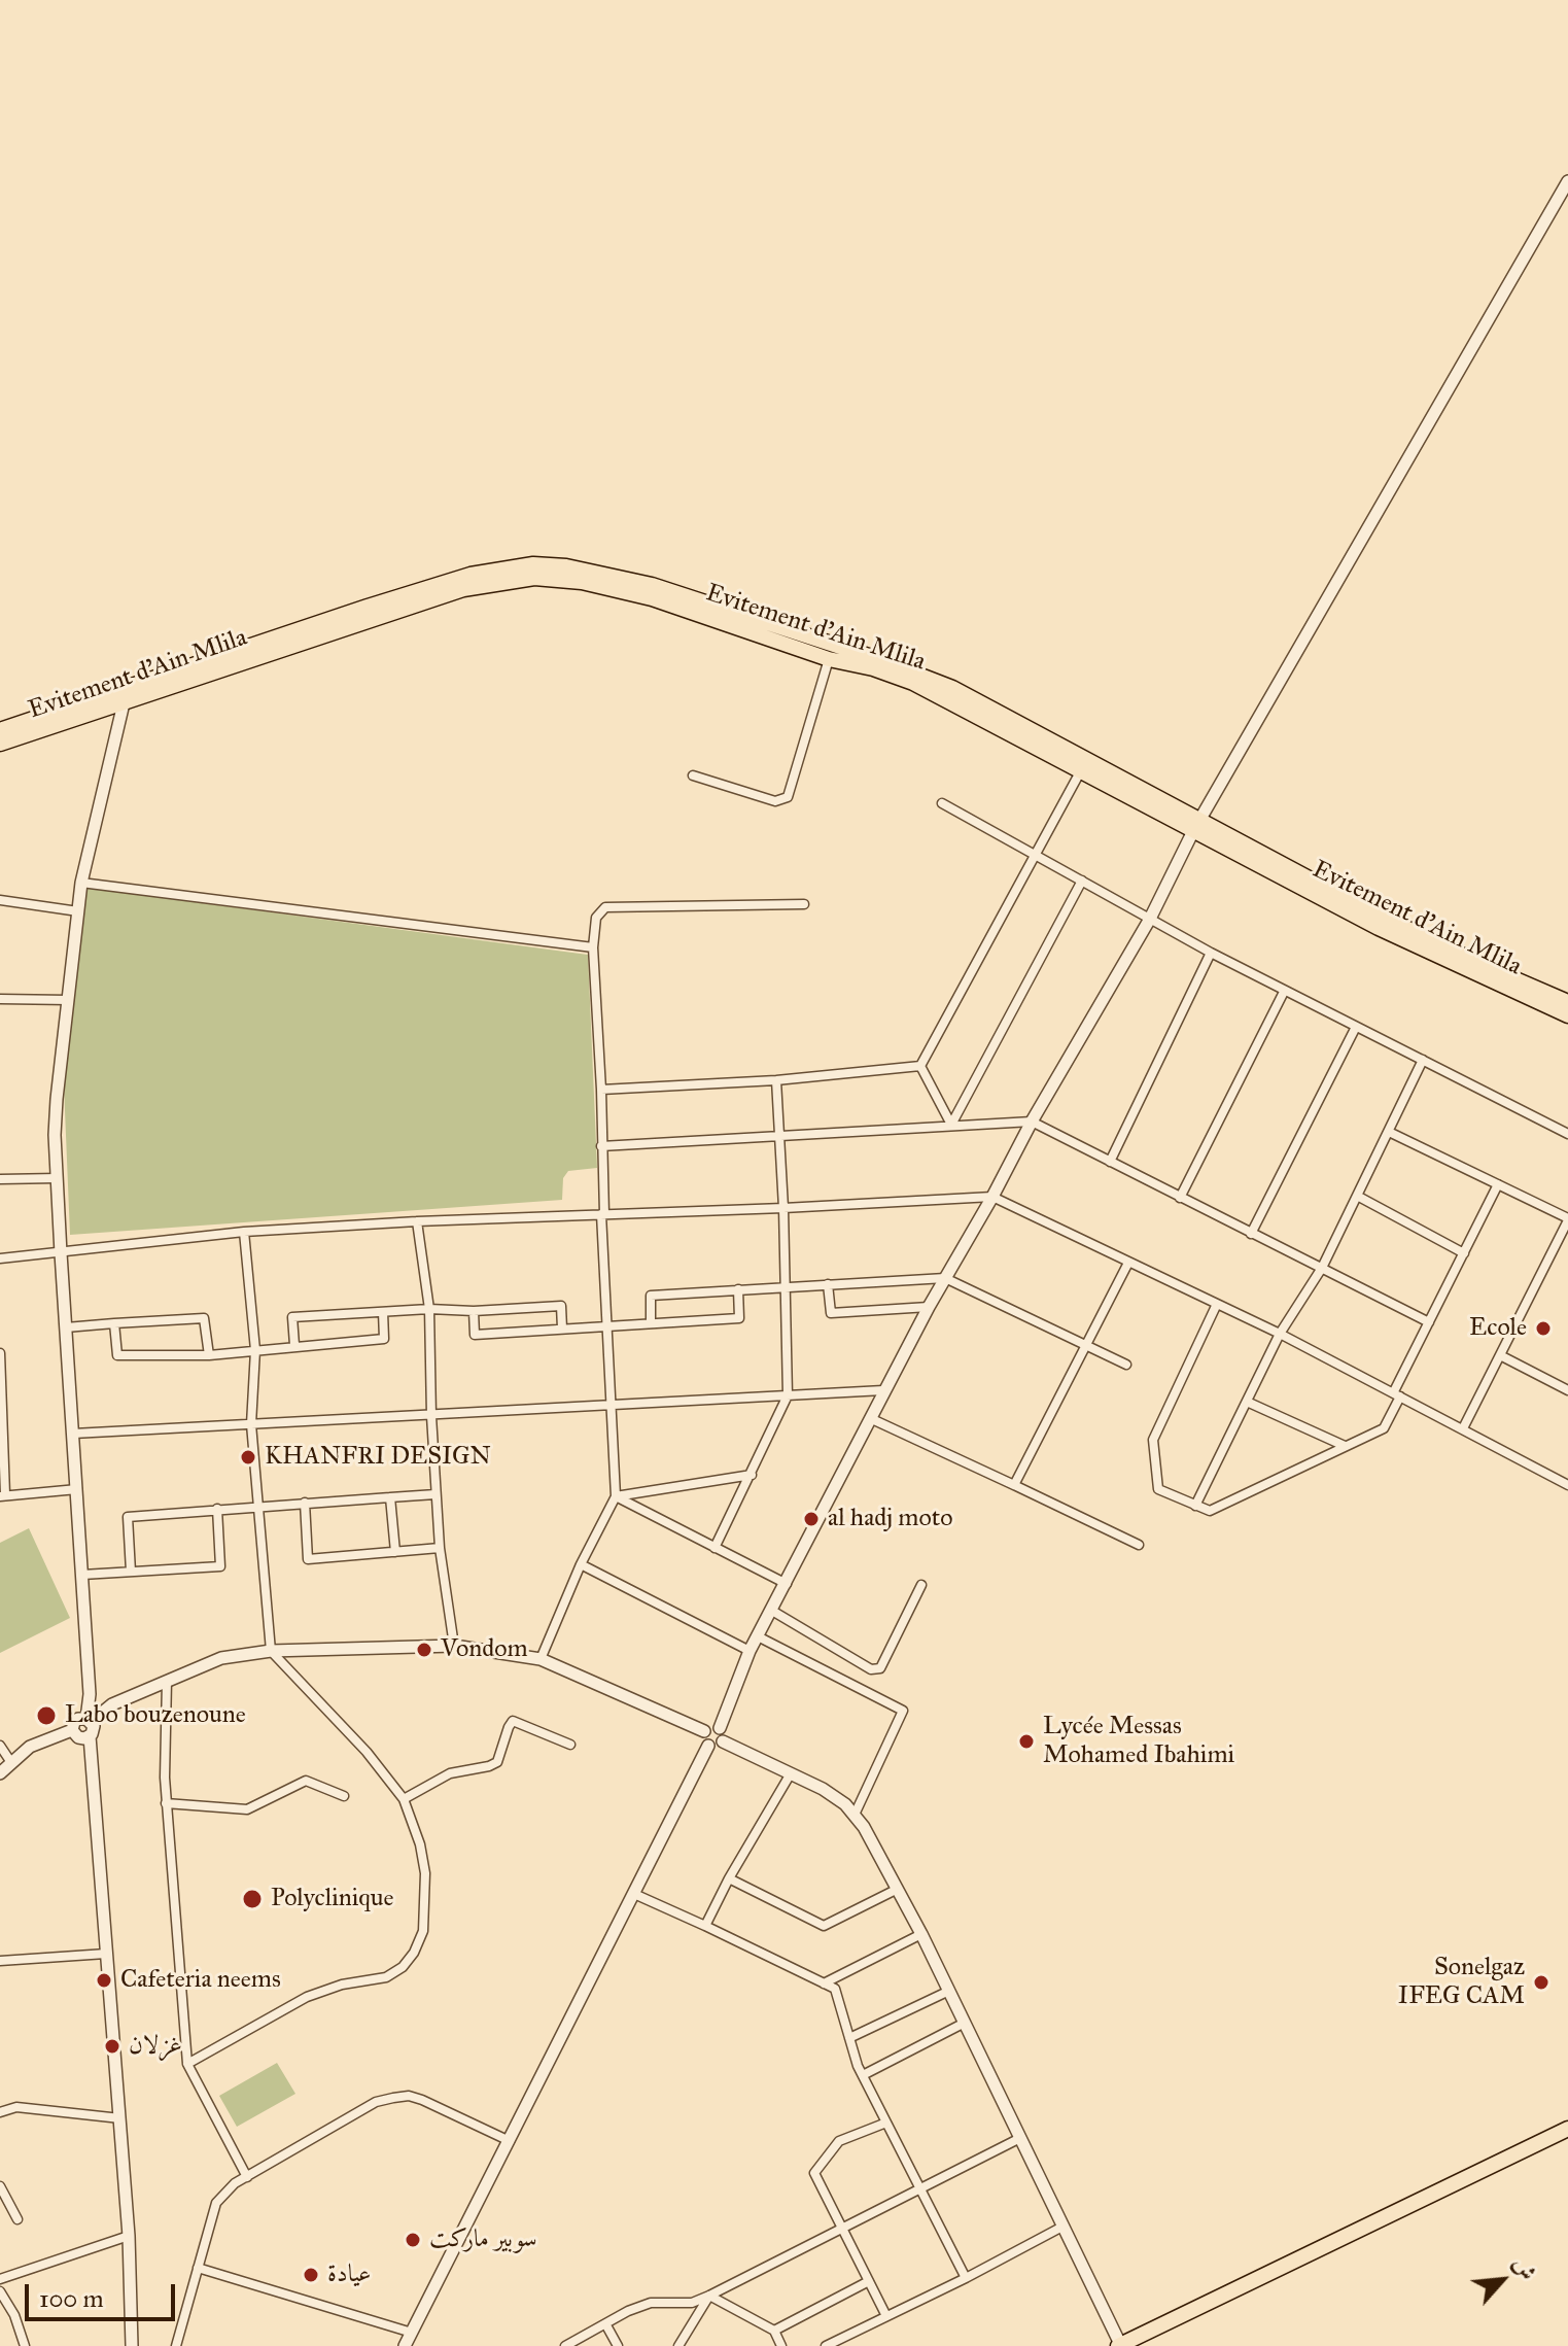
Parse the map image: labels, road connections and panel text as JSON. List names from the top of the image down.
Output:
{
  "streets": {
    "main road": ["Evitement d'Ain Mlila"]
  },
  "places": [
    "Ecole",
    "KHANFRI DESIGN",
    "al hadj moto",
    "Vondom",
    "Labo bouzenoune",
    "Lycée Messas Mohamed Ibahimi",
    "Polyclinique",
    "Cafeteria neems",
    "Sonelgaz IFEG CAM",
    "غزلان",
    "سوبير ماركت",
    "عيادة"
  ],
  "scale_bar": "100 m",
  "north": "top right"
}
